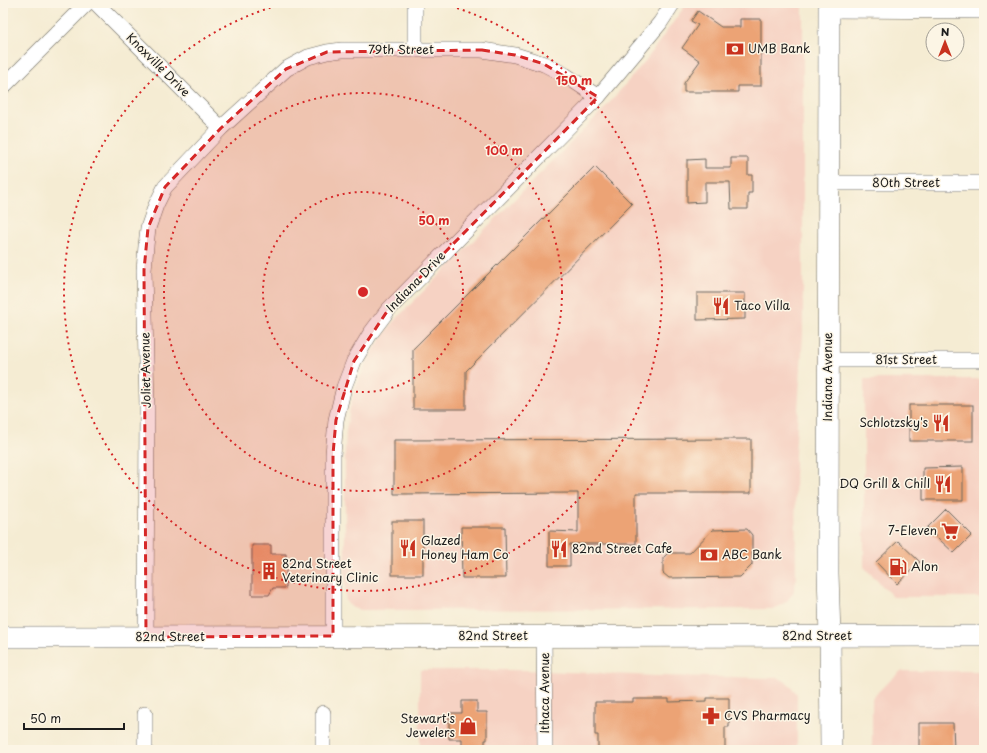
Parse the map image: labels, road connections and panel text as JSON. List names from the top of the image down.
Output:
{
  "streets": {
    "main road": ["Indiana Avenue", "82nd Street"],
    "street": [
      "79th Street",
      "Knoxville Drive",
      "80th Street",
      "Indiana Drive",
      "81st Street",
      "Joliet Avenue",
      "Ithaca Avenue"
    ]
  },
  "crossings": [
    ["79th Street", "Knoxville Drive"],
    ["79th Street", "Indiana Drive"],
    ["79th Street", "Joliet Avenue"],
    ["Knoxville Drive", "Joliet Avenue"],
    ["80th Street", "Indiana Avenue"],
    ["Indiana Drive", "82nd Street"],
    ["81st Street", "Indiana Avenue"],
    ["Joliet Avenue", "82nd Street"],
    ["Indiana Avenue", "82nd Street"],
    ["82nd Street", "Ithaca Avenue"]
  ],
  "places": {
    "bank": ["UMB Bank", "ABC Bank"],
    "restaurant": [
      "Taco Villa",
      "Schlotzsky's",
      "DQ Grill & Chill",
      "Glazed Honey Ham Co",
      "82nd Street Cafe"
    ],
    "supermarket": ["7-Eleven"],
    "fuel station": ["Alon"],
    "building": ["82nd Street Veterinary Clinic"],
    "pharmacy": ["CVS Pharmacy"],
    "shop": ["Stewart's Jewelers"]
  },
  "scale_bar": "50 m",
  "north": "top",
  "rings": ["150 m", "100 m", "50 m"]
}
